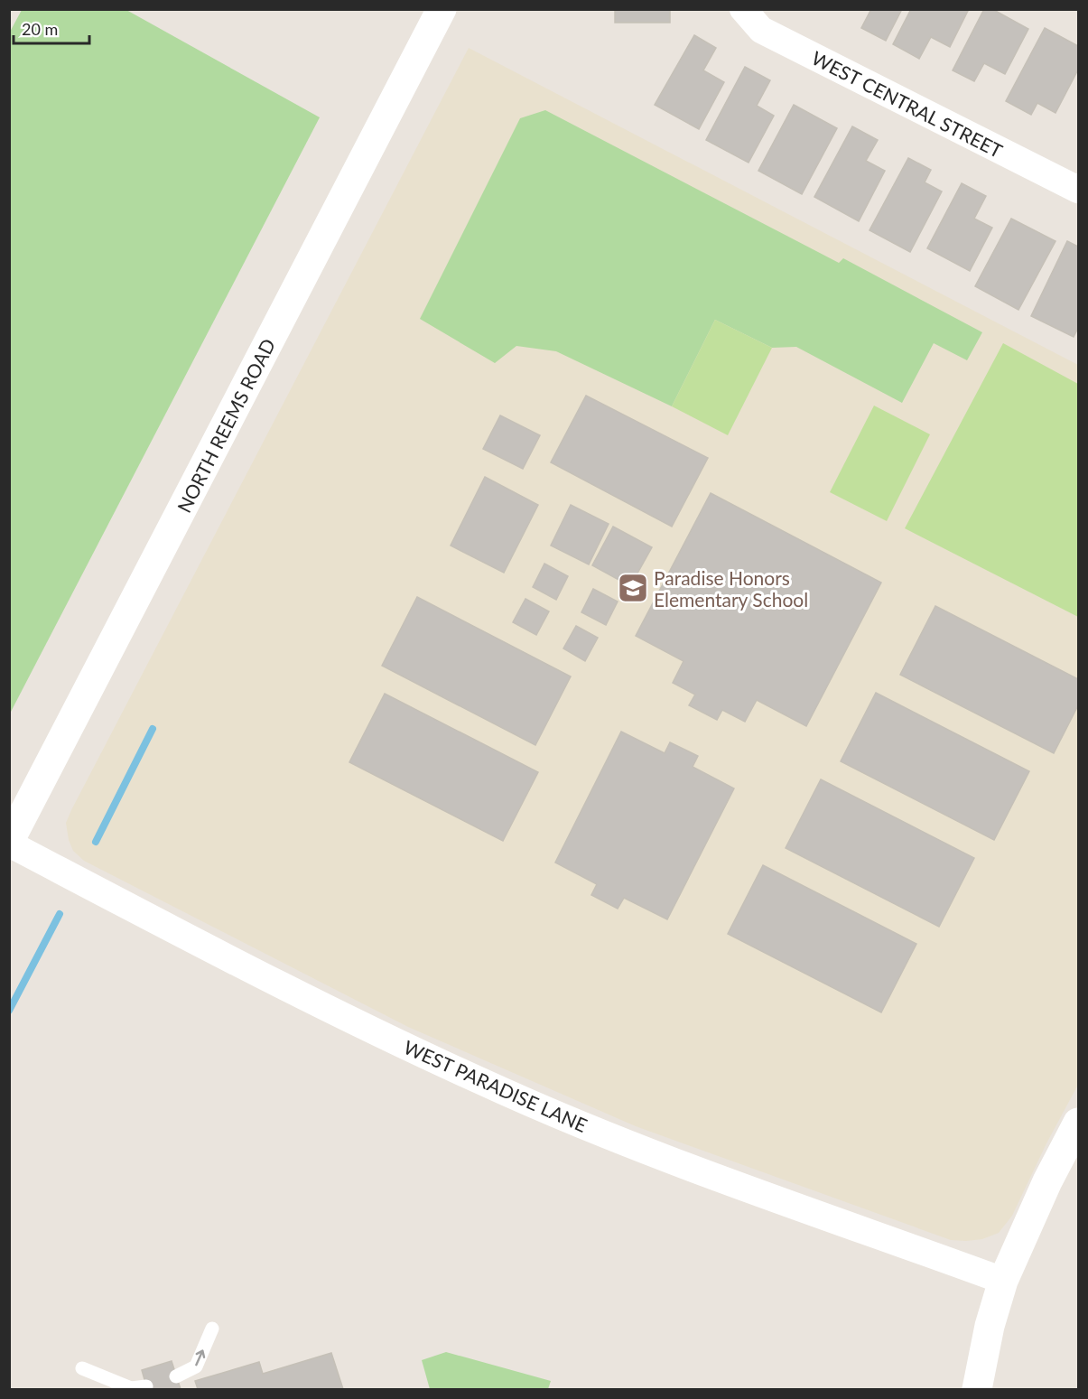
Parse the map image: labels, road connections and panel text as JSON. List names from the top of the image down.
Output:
{
  "streets": {
    "main road": ["NORTH REEMS ROAD"],
    "street": ["WEST CENTRAL STREET", "WEST PARADISE LANE"]
  },
  "crossings": [
    ["NORTH REEMS ROAD", "WEST PARADISE LANE"]
  ],
  "places": {
    "school or university": ["Paradise Honors Elementary School"]
  },
  "scale_bar": "20 m"
}
